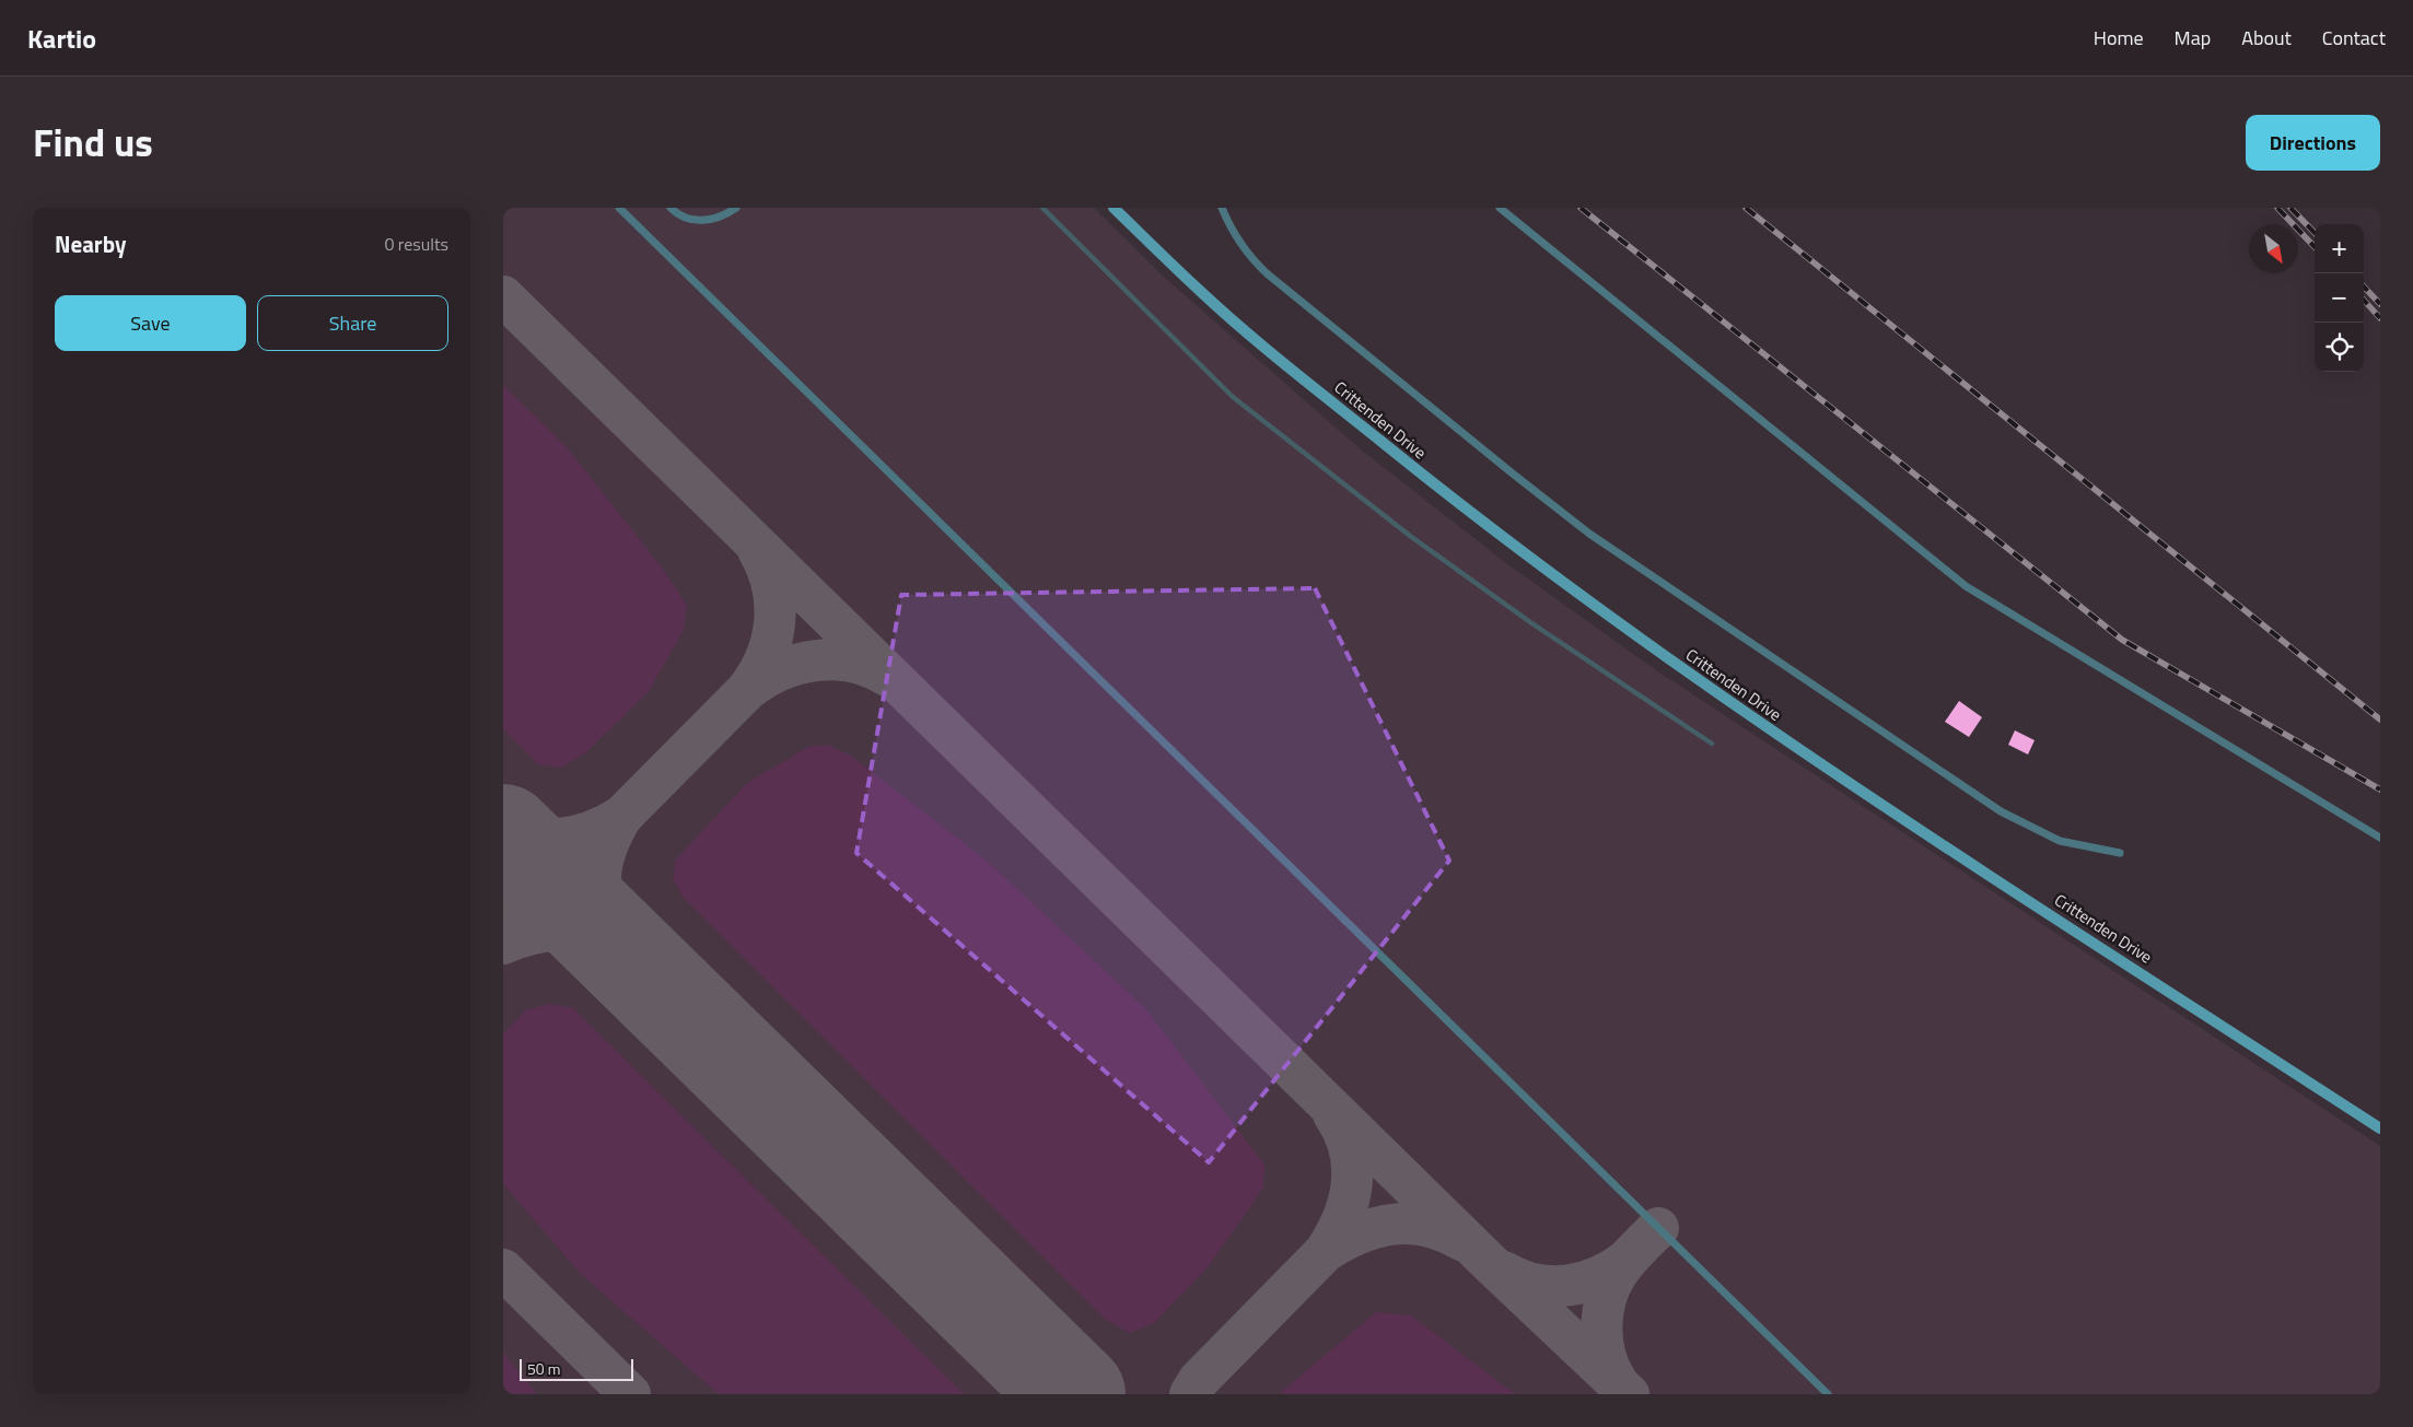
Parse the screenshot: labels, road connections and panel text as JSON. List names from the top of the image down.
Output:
{
  "streets": {
    "street": ["Crittenden Drive"]
  },
  "scale_bar": "50 m",
  "north": "bottom right",
  "page": {
    "header": "Kartio",
    "nav": [
      "Home",
      "Map",
      "About",
      "Contact"
    ],
    "title": "Find us",
    "buttons": [
      "Directions",
      ["Save", "Share"]
    ],
    "heading": ["Nearby", "0 results"],
    "map_buttons": ["+", "−"],
    "scale": "50 m"
  }
}
